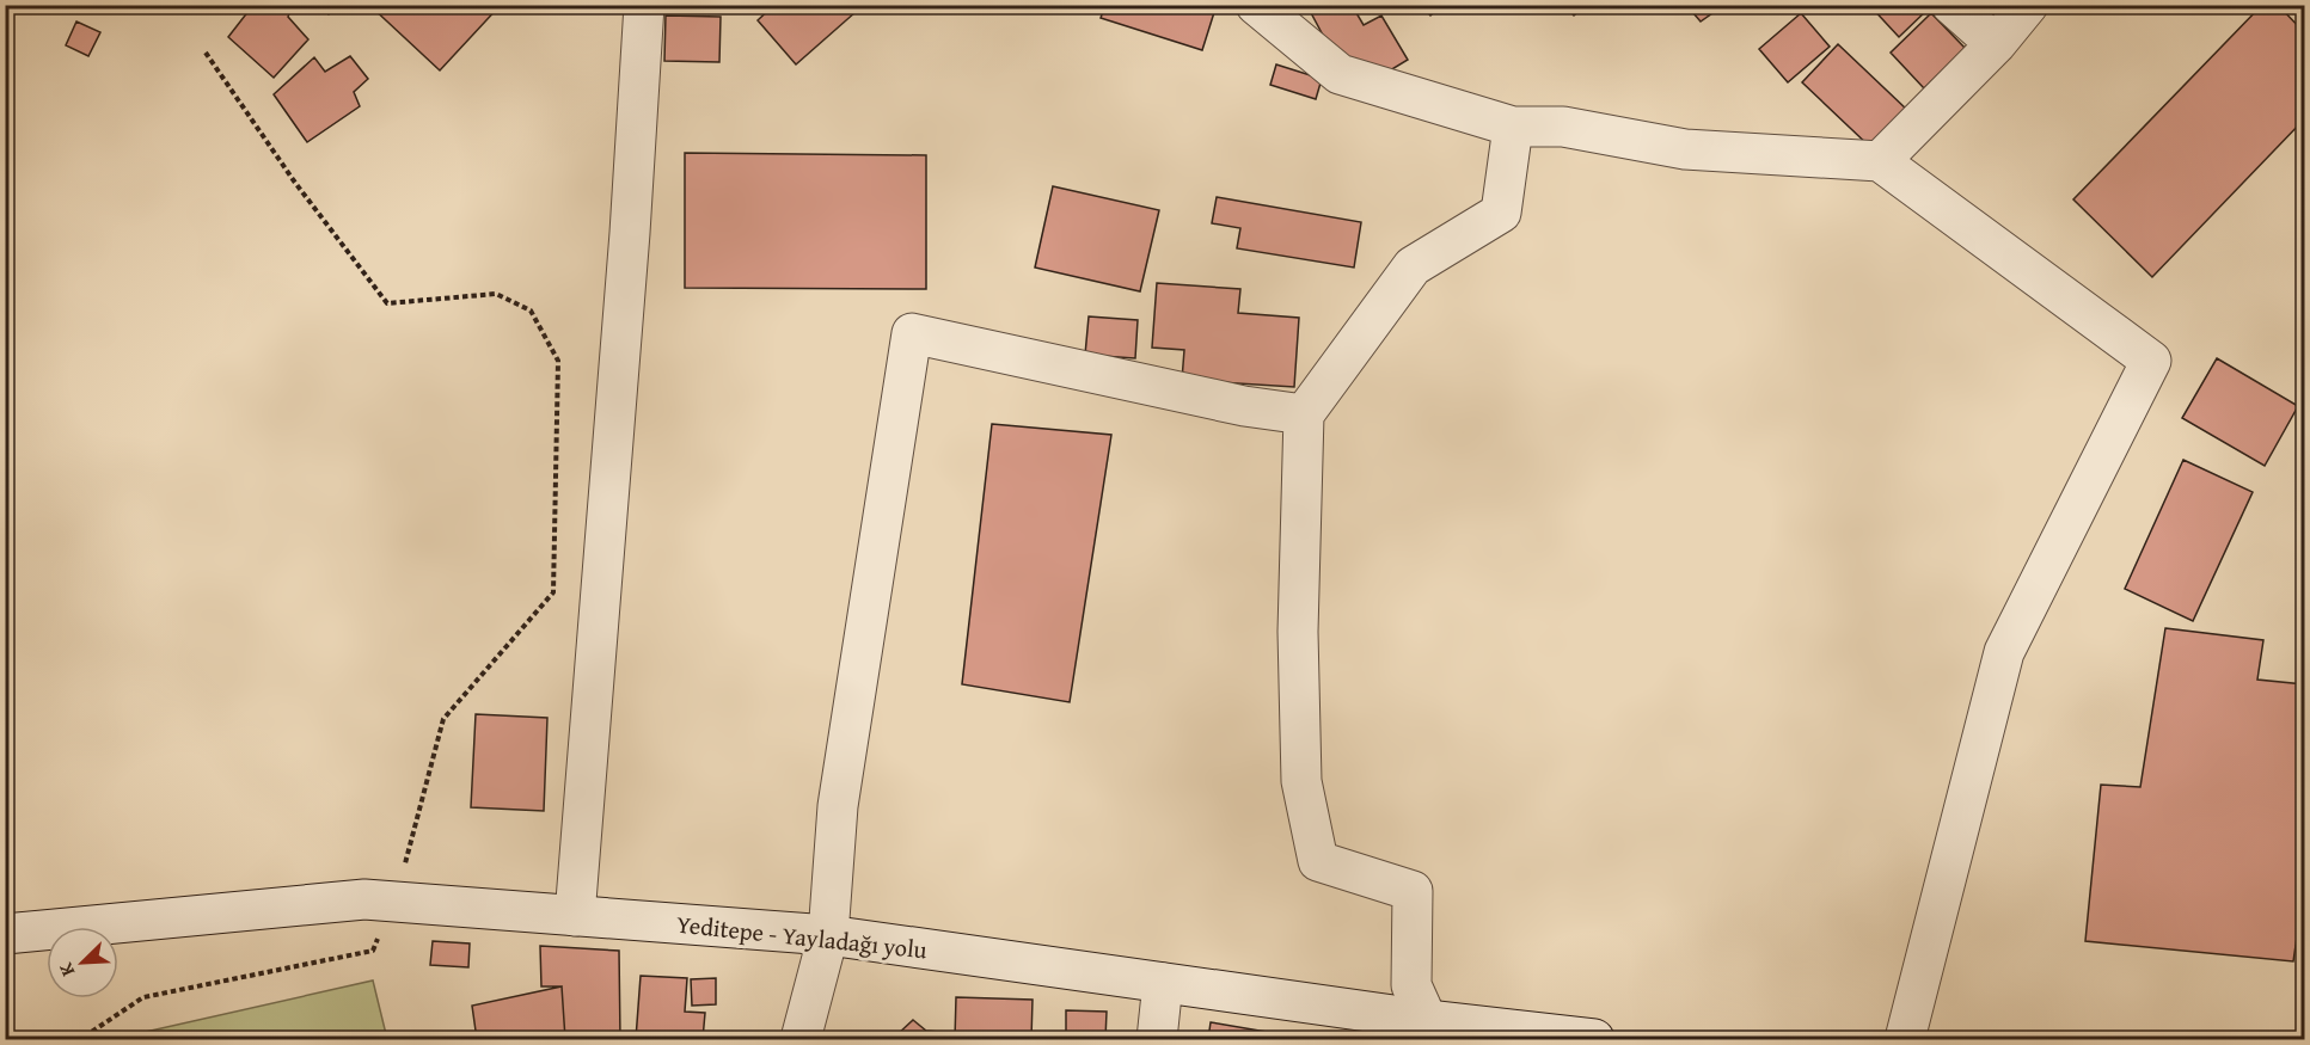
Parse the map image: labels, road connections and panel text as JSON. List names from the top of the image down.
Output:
{
  "streets": {
    "street": ["Yeditepe - Yayladağı yolu"]
  },
  "north": "bottom left"
}
